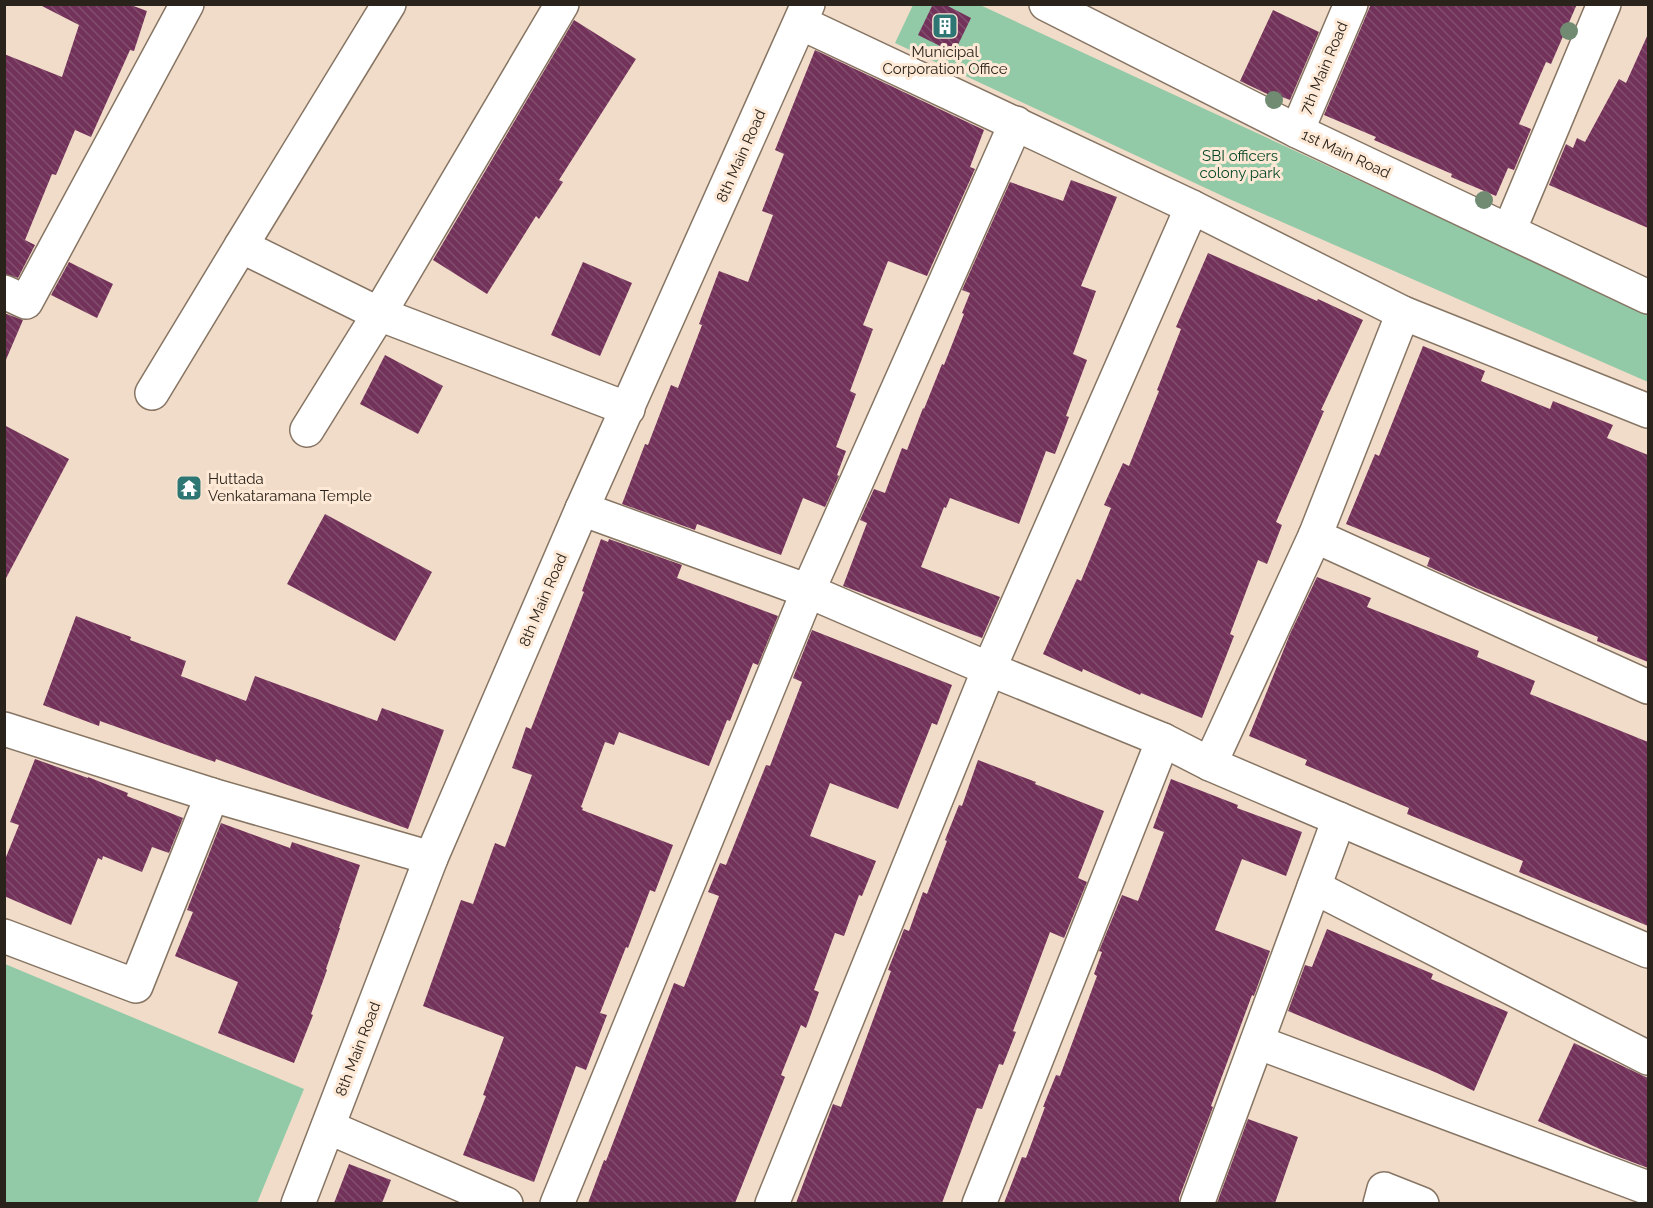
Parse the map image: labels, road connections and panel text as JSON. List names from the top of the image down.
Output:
{
  "streets": {
    "street": ["7th Main Road", "1st Main Road", "8th Main Road"]
  },
  "crossings": [
    ["7th Main Road", "1st Main Road"]
  ],
  "parks": ["SBI officers colony park"],
  "places": {
    "building": ["Municipal Corporation Office"],
    "temple": ["Huttada Venkataramana Temple"]
  }
}
